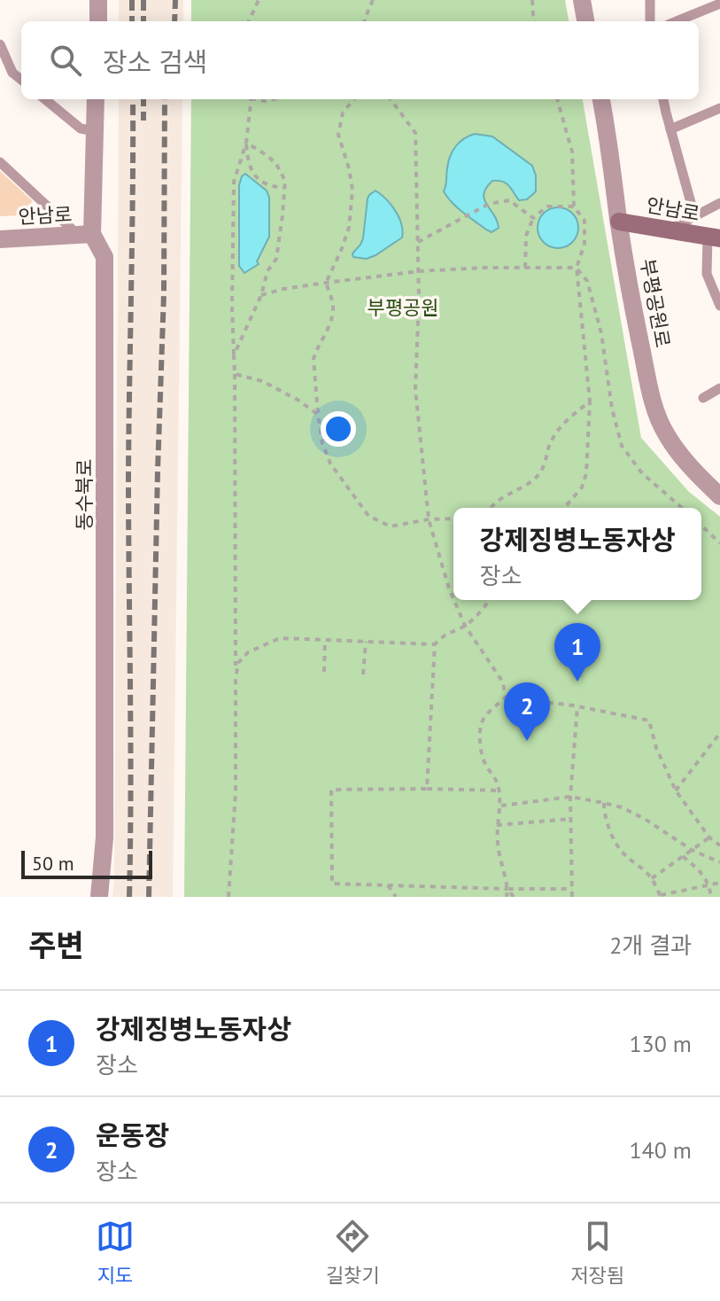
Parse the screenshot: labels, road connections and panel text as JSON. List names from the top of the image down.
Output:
{
  "streets": {
    "main road": ["안남로"],
    "street": ["부평공원로", "동수북로"]
  },
  "crossings": [
    ["안남로", "부평공원로"],
    ["안남로", "동수북로"]
  ],
  "parks": ["부평공원"],
  "scale_bar": "50 m",
  "page": {
    "search": "장소 검색",
    "popup": ["강제징병노동자상", "장소"],
    "pins": ["1", "2"],
    "scale": "50 m",
    "heading": ["주변", "2개 결과"],
    "list": [
      {
        "mark": "1",
        "name": "강제징병노동자상",
        "note": "장소",
        "value": "130 m"
      },
      {
        "mark": "2",
        "name": "운동장",
        "note": "장소",
        "value": "140 m"
      }
    ],
    "nav": ["지도", "길찾기", "저장됨"]
  }
}
